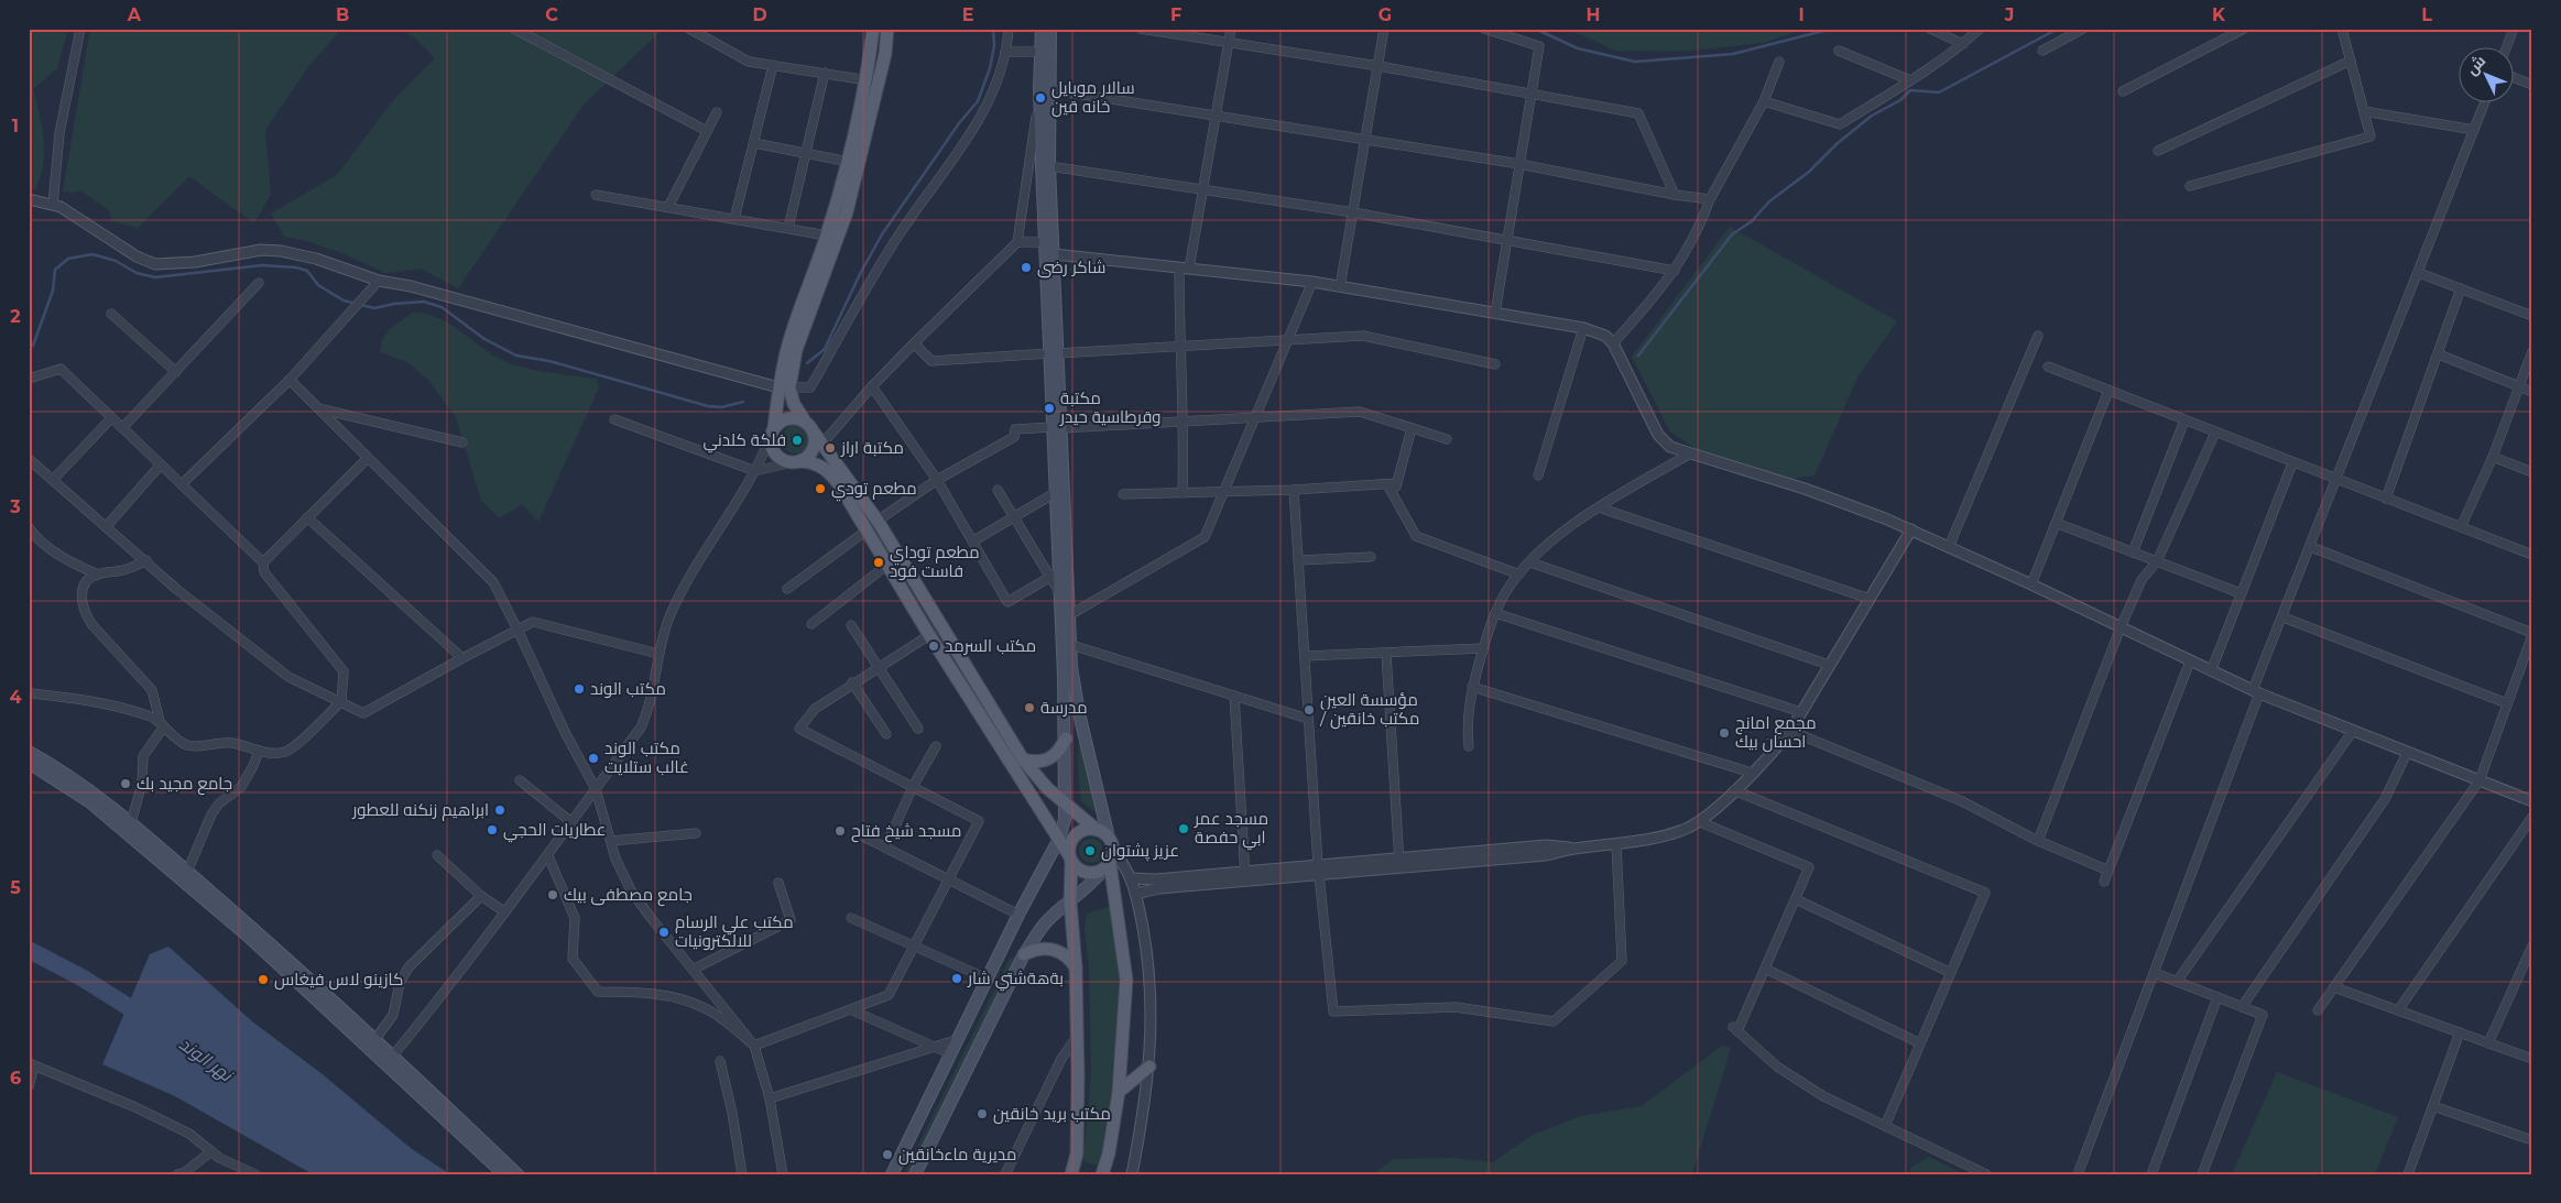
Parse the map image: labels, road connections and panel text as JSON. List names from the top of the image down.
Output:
{
  "water": ["نهر الوند"],
  "places": [
    "سالار موبايل خانه قين",
    "شاكر رضى",
    "مكتبة وقرطاسية حيدر",
    "فلكة كلدني",
    "مكتبة اراز",
    "مطعم تودي",
    "مطعم توداي فاست فود",
    "مكتب السرمد",
    "مكتب الوند",
    "مدرسة",
    "مؤسسة العين / مكتب خانقين",
    "مجمع امانج احسان بيك",
    "مكتب الوند غالب ستلايت",
    "جامع مجيد بك",
    "ابراهيم زنكنه للعطور",
    "مسجد عمر ابي حفصة",
    "عطاريات الحجي",
    "مسجد شيخ فتاح",
    "عزيز پشتوان",
    "جامع مصطفى بيك",
    "مكتب علي الرسام للالكترونيات",
    "بةهةشتي شار",
    "كازينو لاس فيغاس",
    "مكتب بريد خانقين",
    "مديرية ماءخانقين"
  ],
  "north": "top left",
  "grid": {
    "columns": [
      "A",
      "B",
      "C",
      "D",
      "E",
      "F",
      "G",
      "H",
      "I",
      "J",
      "K",
      "L"
    ],
    "rows": [
      "1",
      "2",
      "3",
      "4",
      "5",
      "6"
    ]
  }
}
